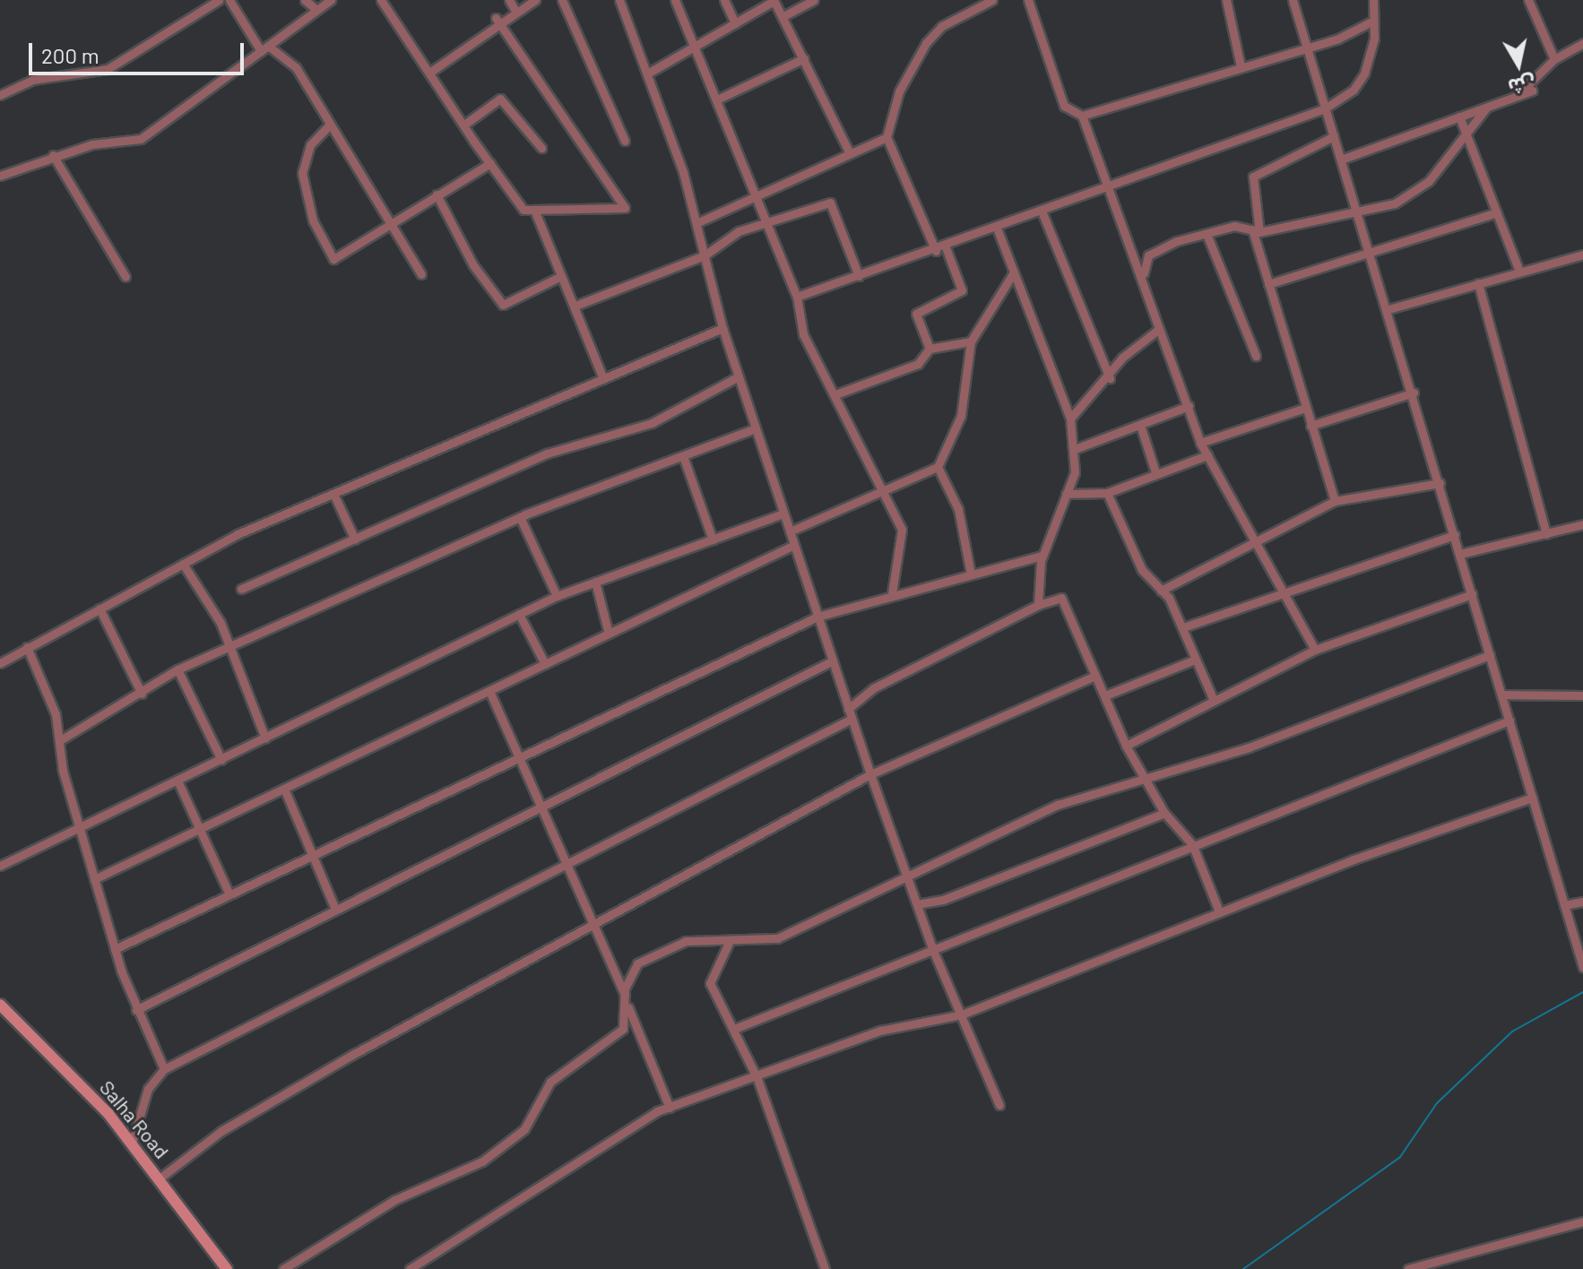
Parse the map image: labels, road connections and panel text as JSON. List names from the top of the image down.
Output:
{
  "streets": {
    "main road": ["Salha Road"]
  },
  "scale_bar": "200 m",
  "north": "bottom"
}
